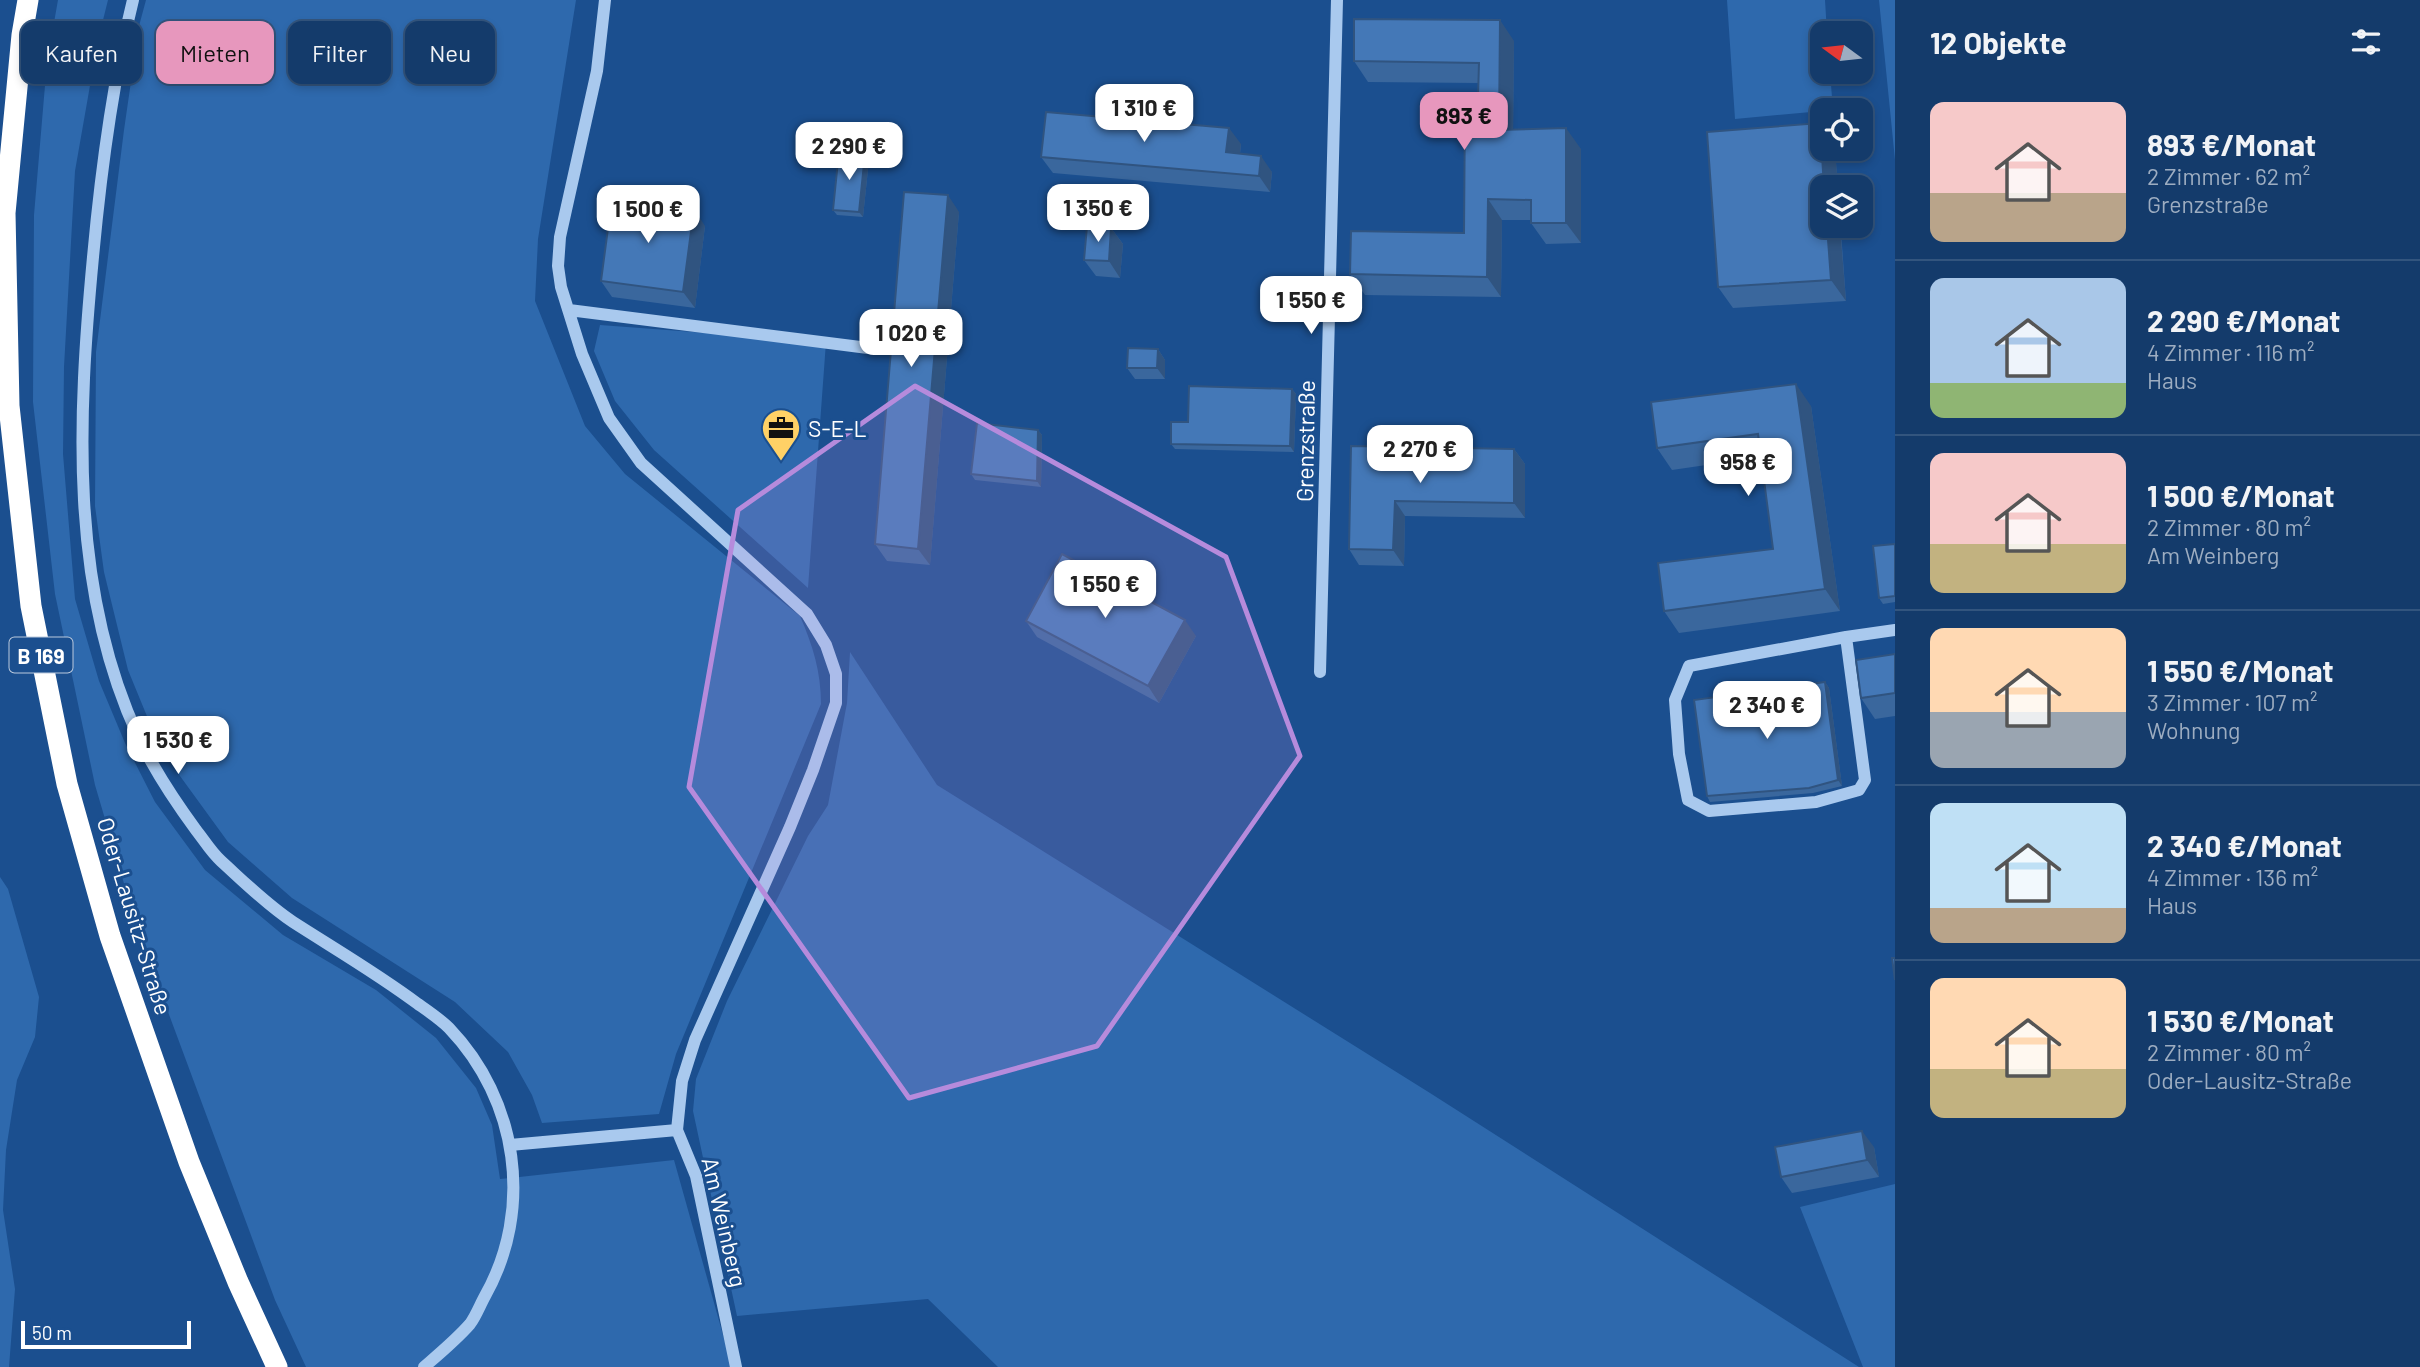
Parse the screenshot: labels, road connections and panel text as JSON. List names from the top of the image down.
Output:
{
  "streets": {
    "highway": ["B 169", "Oder-Lausitz-Straße"],
    "street": ["Grenzstraße", "Am Weinberg"]
  },
  "places": {
    "office": ["S-E-L"]
  },
  "scale_bar": "50 m",
  "north": "left",
  "page": {
    "heading": "12 Objekte",
    "chip": [
      "Kaufen",
      "Mieten",
      "Filter",
      "Neu"
    ],
    "price": [
      "1 310 €",
      "893 €",
      "2 290 €",
      "1 350 €",
      "1 500 €",
      "1 550 €",
      "1 020 €",
      "2 270 €",
      "958 €",
      "1 550 €",
      "2 340 €",
      "1 530 €"
    ],
    "list": [
      {
        "name": "893 €/Monat",
        "note": "2 Zimmer · 62 m² · Grenzstraße"
      },
      {
        "name": "2 290 €/Monat",
        "note": "4 Zimmer · 116 m² · Haus"
      },
      {
        "name": "1 500 €/Monat",
        "note": "2 Zimmer · 80 m² · Am Weinberg"
      },
      {
        "name": "1 550 €/Monat",
        "note": "3 Zimmer · 107 m² · Wohnung"
      },
      {
        "name": "2 340 €/Monat",
        "note": "4 Zimmer · 136 m² · Haus"
      },
      {
        "name": "1 530 €/Monat",
        "note": "2 Zimmer · 80 m² · Oder-Lausitz-Straße"
      }
    ],
    "scale": "50 m"
  }
}
